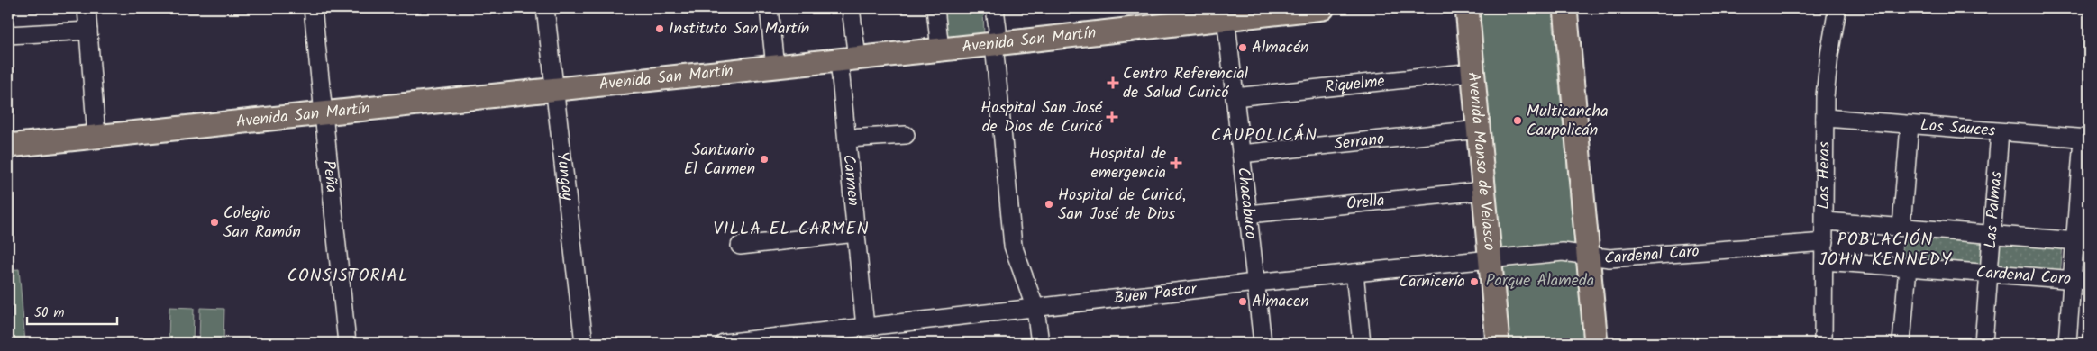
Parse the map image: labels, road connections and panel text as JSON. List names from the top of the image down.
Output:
{
  "streets": {
    "main road": ["Avenida San Martín", "Avenida Manso de Velasco"],
    "street": [
      "Riquelme",
      "Los Sauces",
      "Serrano",
      "Las Heras",
      "Peña",
      "Yungay",
      "Carmen",
      "Chacabuco",
      "Orella",
      "Las Palmas",
      "Cardenal Caro",
      "Buen Pastor"
    ]
  },
  "crossings": [
    ["Avenida San Martín", "Peña"],
    ["Avenida San Martín", "Yungay"],
    ["Avenida San Martín", "Carmen"],
    ["Avenida San Martín", "Chacabuco"],
    ["Riquelme", "Avenida Manso de Velasco"],
    ["Riquelme", "Chacabuco"],
    ["Los Sauces", "Las Heras"],
    ["Los Sauces", "Las Palmas"],
    ["Serrano", "Avenida Manso de Velasco"],
    ["Serrano", "Chacabuco"],
    ["Avenida Manso de Velasco", "Orella"],
    ["Avenida Manso de Velasco", "Buen Pastor"],
    ["Las Heras", "Cardenal Caro"],
    ["Carmen", "Buen Pastor"],
    ["Chacabuco", "Orella"],
    ["Chacabuco", "Buen Pastor"],
    ["Las Palmas", "Cardenal Caro"],
    ["Cardenal Caro", "Buen Pastor"]
  ],
  "districts": [
    "CAUPOLICÁN",
    "VILLA EL CARMEN",
    "POBLACIÓN JOHN KENNEDY",
    "CONSISTORIAL"
  ],
  "parks": ["Parque Alameda"],
  "places": {
    "other": [
      "Instituto San Martín",
      "Almacén",
      "Multicancha Caupolicán",
      "Santuario El Carmen",
      "Hospital de Curicó, San José de Dios",
      "Colegio San Ramón",
      "Carnicería",
      "Almacen"
    ],
    "health": ["Centro Referencial de Salud Curicó", "Hospital San José de Dios de Curicó", "Hospital de emergencia"]
  },
  "scale_bar": "50 m"
}
